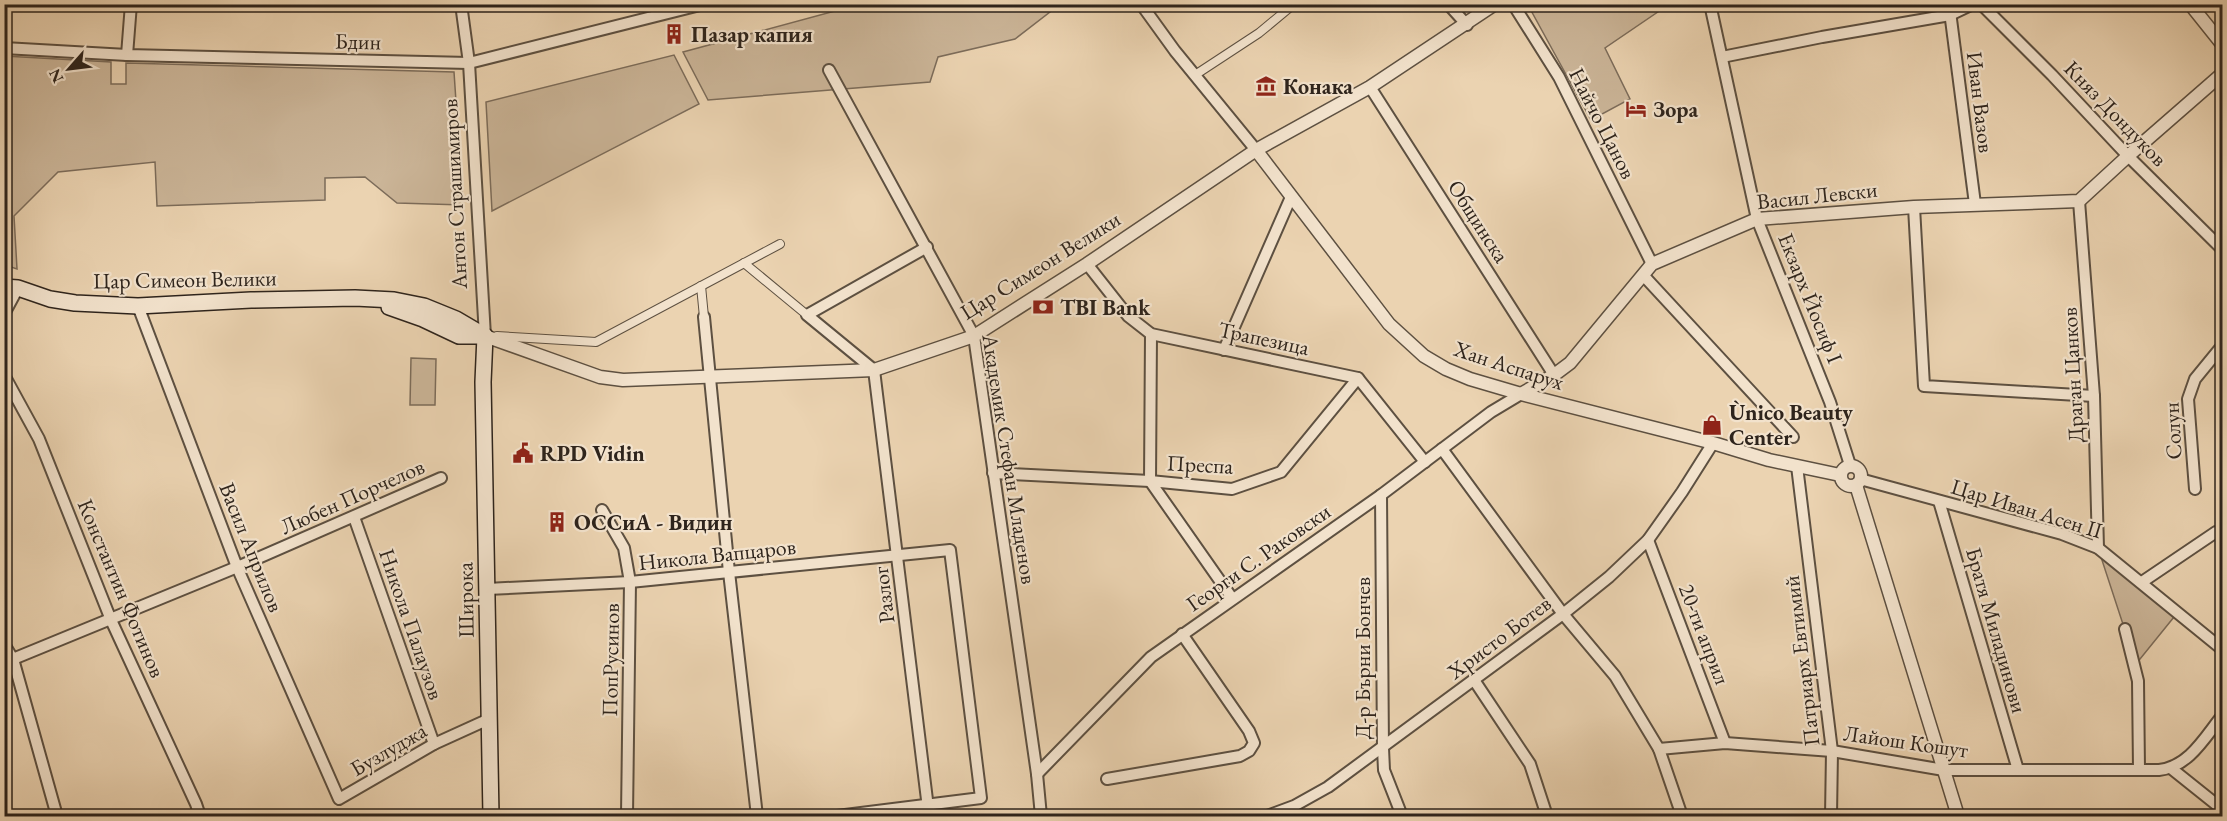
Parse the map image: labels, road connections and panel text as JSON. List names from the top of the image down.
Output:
{
  "streets": {
    "main road": ["Антон Страшимиров", "Цар Симеон Велики", "Широка"],
    "street": [
      "Бдин",
      "Иван Вазов",
      "Княз Дондуков",
      "Найчо Цанов",
      "Васил Левски",
      "Общинска",
      "Екзарх Йосиф I",
      "Трапезица",
      "Хан Аспарух",
      "Драган Цанков",
      "Солун",
      "Академик Стефан Младенов",
      "Преспа",
      "Любен Порчелов",
      "Цар Иван Асен II",
      "Васил Априлов",
      "Никола Вапцаров",
      "Георги С. Раковски",
      "Константин Фотинов",
      "Разлог",
      "Никола Палаузов",
      "Братя Миладинови",
      "20-ти април",
      "Христо Ботев",
      "Д-р Бърни Бончев",
      "ПопРусинов",
      "Патриарх Евтимий",
      "Лайош Кошут",
      "Бузлуджа"
    ]
  },
  "crossings": [
    ["Бдин", "Антон Страшимиров"],
    ["Иван Вазов", "Васил Левски"],
    ["Найчо Цанов", "Васил Левски"],
    ["Антон Страшимиров", "Цар Симеон Велики"],
    ["Антон Страшимиров", "Широка"],
    ["Васил Левски", "Общинска"],
    ["Васил Левски", "Екзарх Йосиф I"],
    ["Васил Левски", "Хан Аспарух"],
    ["Васил Левски", "Драган Цанков"],
    ["Васил Левски", "Георги С. Раковски"],
    ["Общинска", "Цар Симеон Велики"],
    ["Цар Симеон Велики", "Трапезица"],
    ["Цар Симеон Велики", "Хан Аспарух"],
    ["Цар Симеон Велики", "Академик Стефан Младенов"],
    ["Цар Симеон Велики", "Васил Априлов"],
    ["Цар Симеон Велики", "Разлог"],
    ["Екзарх Йосиф I", "Хан Аспарух"],
    ["Екзарх Йосиф I", "Цар Иван Асен II"],
    ["Трапезица", "Преспа"],
    ["Хан Аспарух", "Цар Иван Асен II"],
    ["Хан Аспарух", "Георги С. Раковски"],
    ["Хан Аспарух", "Христо Ботев"],
    ["Хан Аспарух", "Патриарх Евтимий"],
    ["Драган Цанков", "Цар Иван Асен II"],
    ["Академик Стефан Младенов", "Преспа"],
    ["Академик Стефан Младенов", "Георги С. Раковски"],
    ["Любен Порчелов", "Васил Априлов"],
    ["Любен Порчелов", "Константин Фотинов"],
    ["Любен Порчелов", "Никола Палаузов"],
    ["Цар Иван Асен II", "Братя Миладинови"],
    ["Васил Априлов", "Бузлуджа"],
    ["Никола Вапцаров", "Разлог"],
    ["Никола Вапцаров", "Широка"],
    ["Никола Вапцаров", "ПопРусинов"],
    ["Георги С. Раковски", "Д-р Бърни Бончев"],
    ["Широка", "Бузлуджа"],
    ["Никола Палаузов", "Бузлуджа"],
    ["Братя Миладинови", "Лайош Кошут"],
    ["20-ти април", "Христо Ботев"],
    ["20-ти април", "Лайош Кошут"],
    ["Христо Ботев", "Д-р Бърни Бончев"],
    ["Патриарх Евтимий", "Лайош Кошут"]
  ],
  "places": {
    "building": ["Пазар капия", "ОССиА - Видин"],
    "museum": ["Конака"],
    "hotel": ["Зора"],
    "bank": ["TBI Bank"],
    "shop": ["Ùnico Beauty Center"],
    "public building": ["RPD Vidin"]
  },
  "north": "bottom left"
}
